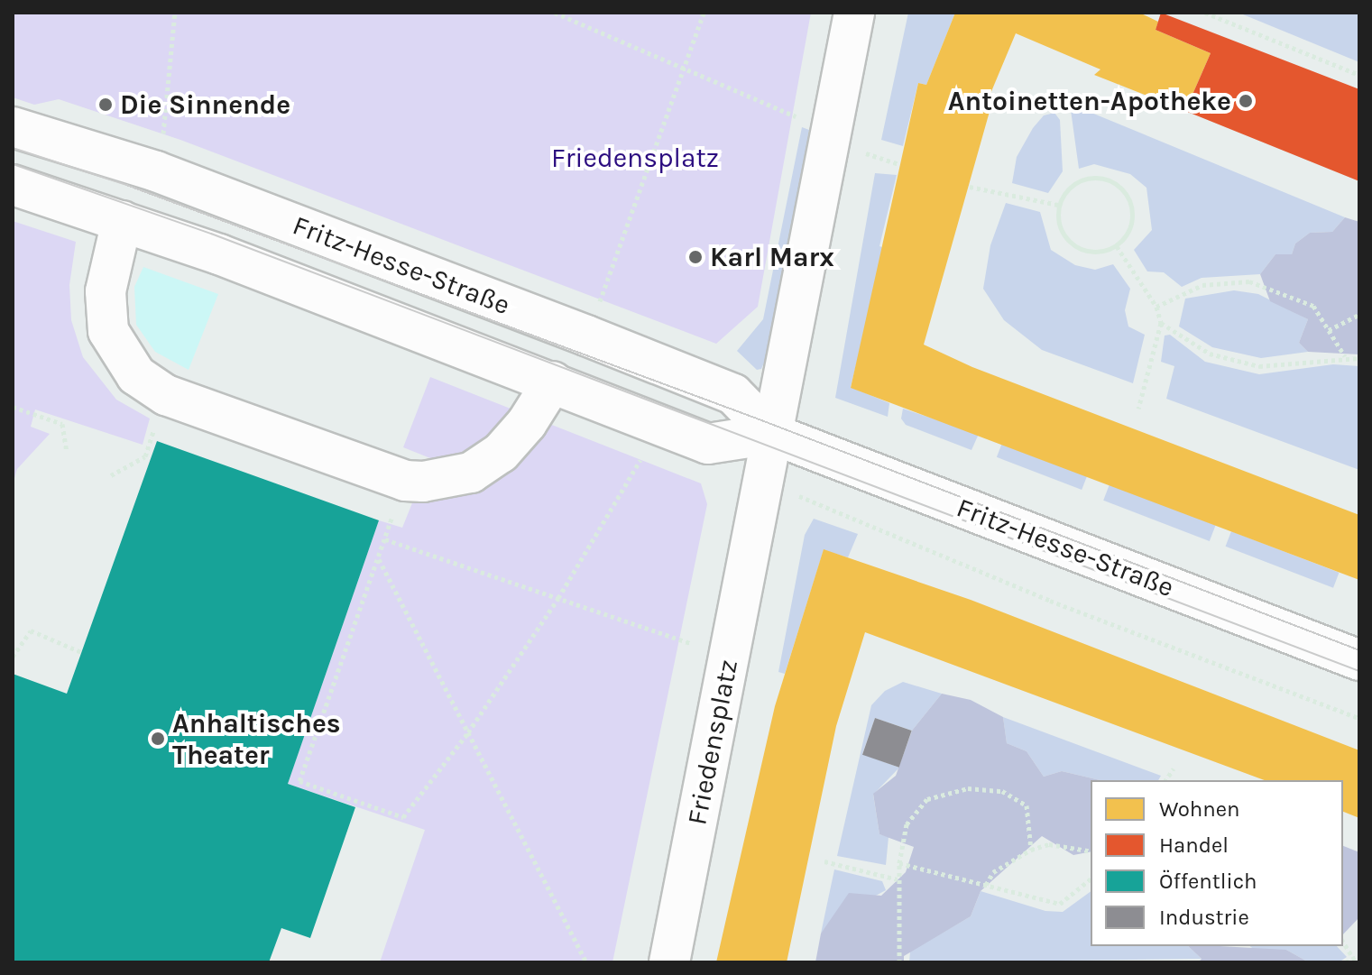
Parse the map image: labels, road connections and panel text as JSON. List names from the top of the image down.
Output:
{
  "streets": {
    "street": ["Fritz-Hesse-Straße", "Friedensplatz"]
  },
  "crossings": [
    ["Fritz-Hesse-Straße", "Friedensplatz"]
  ],
  "parks": ["Friedensplatz"],
  "places": [
    "Antoinetten-Apotheke",
    "Die Sinnende",
    "Karl Marx",
    "Anhaltisches Theater"
  ],
  "legend": [
    "Wohnen",
    "Handel",
    "Öffentlich",
    "Industrie"
  ]
}
